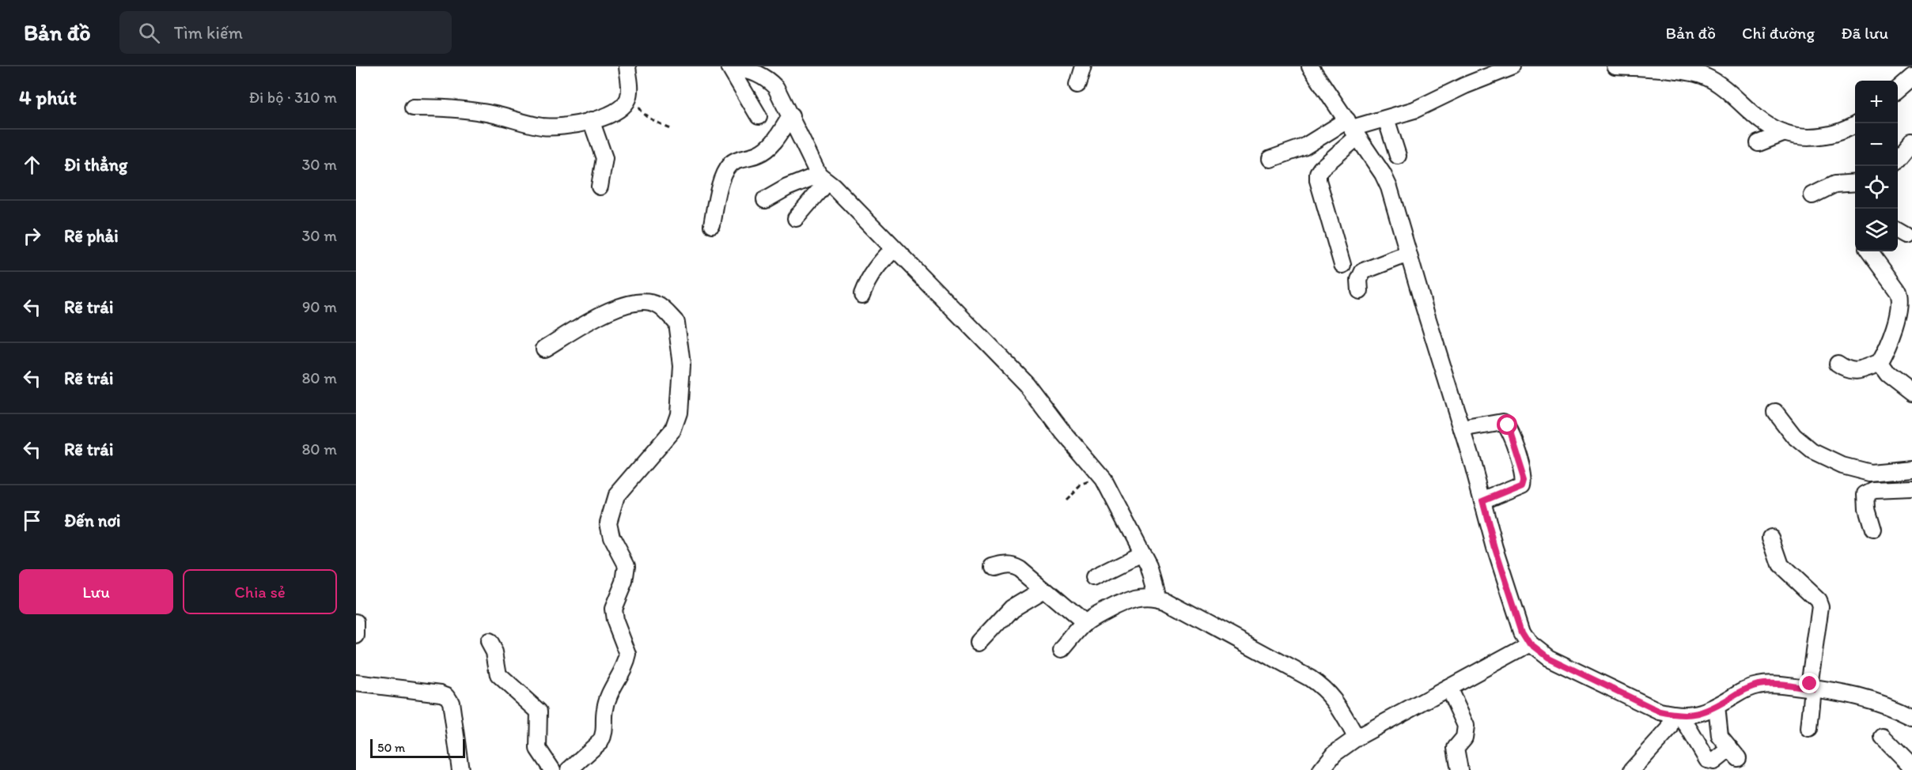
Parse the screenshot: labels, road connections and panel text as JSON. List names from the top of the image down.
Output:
{
  "scale_bar": "50 m",
  "page": {
    "header": "Bản đồ",
    "search": "Tìm kiếm",
    "nav": ["Bản đồ", "Chỉ đường", "Đã lưu"],
    "heading": ["4 phút", "Đi bộ · 310 m"],
    "map_buttons": ["+", "−"],
    "list": [
      ["Đi thẳng", "30 m"],
      ["Rẽ phải", "30 m"],
      ["Rẽ trái", "90 m"],
      ["Rẽ trái", "80 m"],
      ["Rẽ trái", "80 m"],
      "Đến nơi"
    ],
    "buttons": ["Lưu", "Chia sẻ"],
    "scale": "50 m"
  }
}
